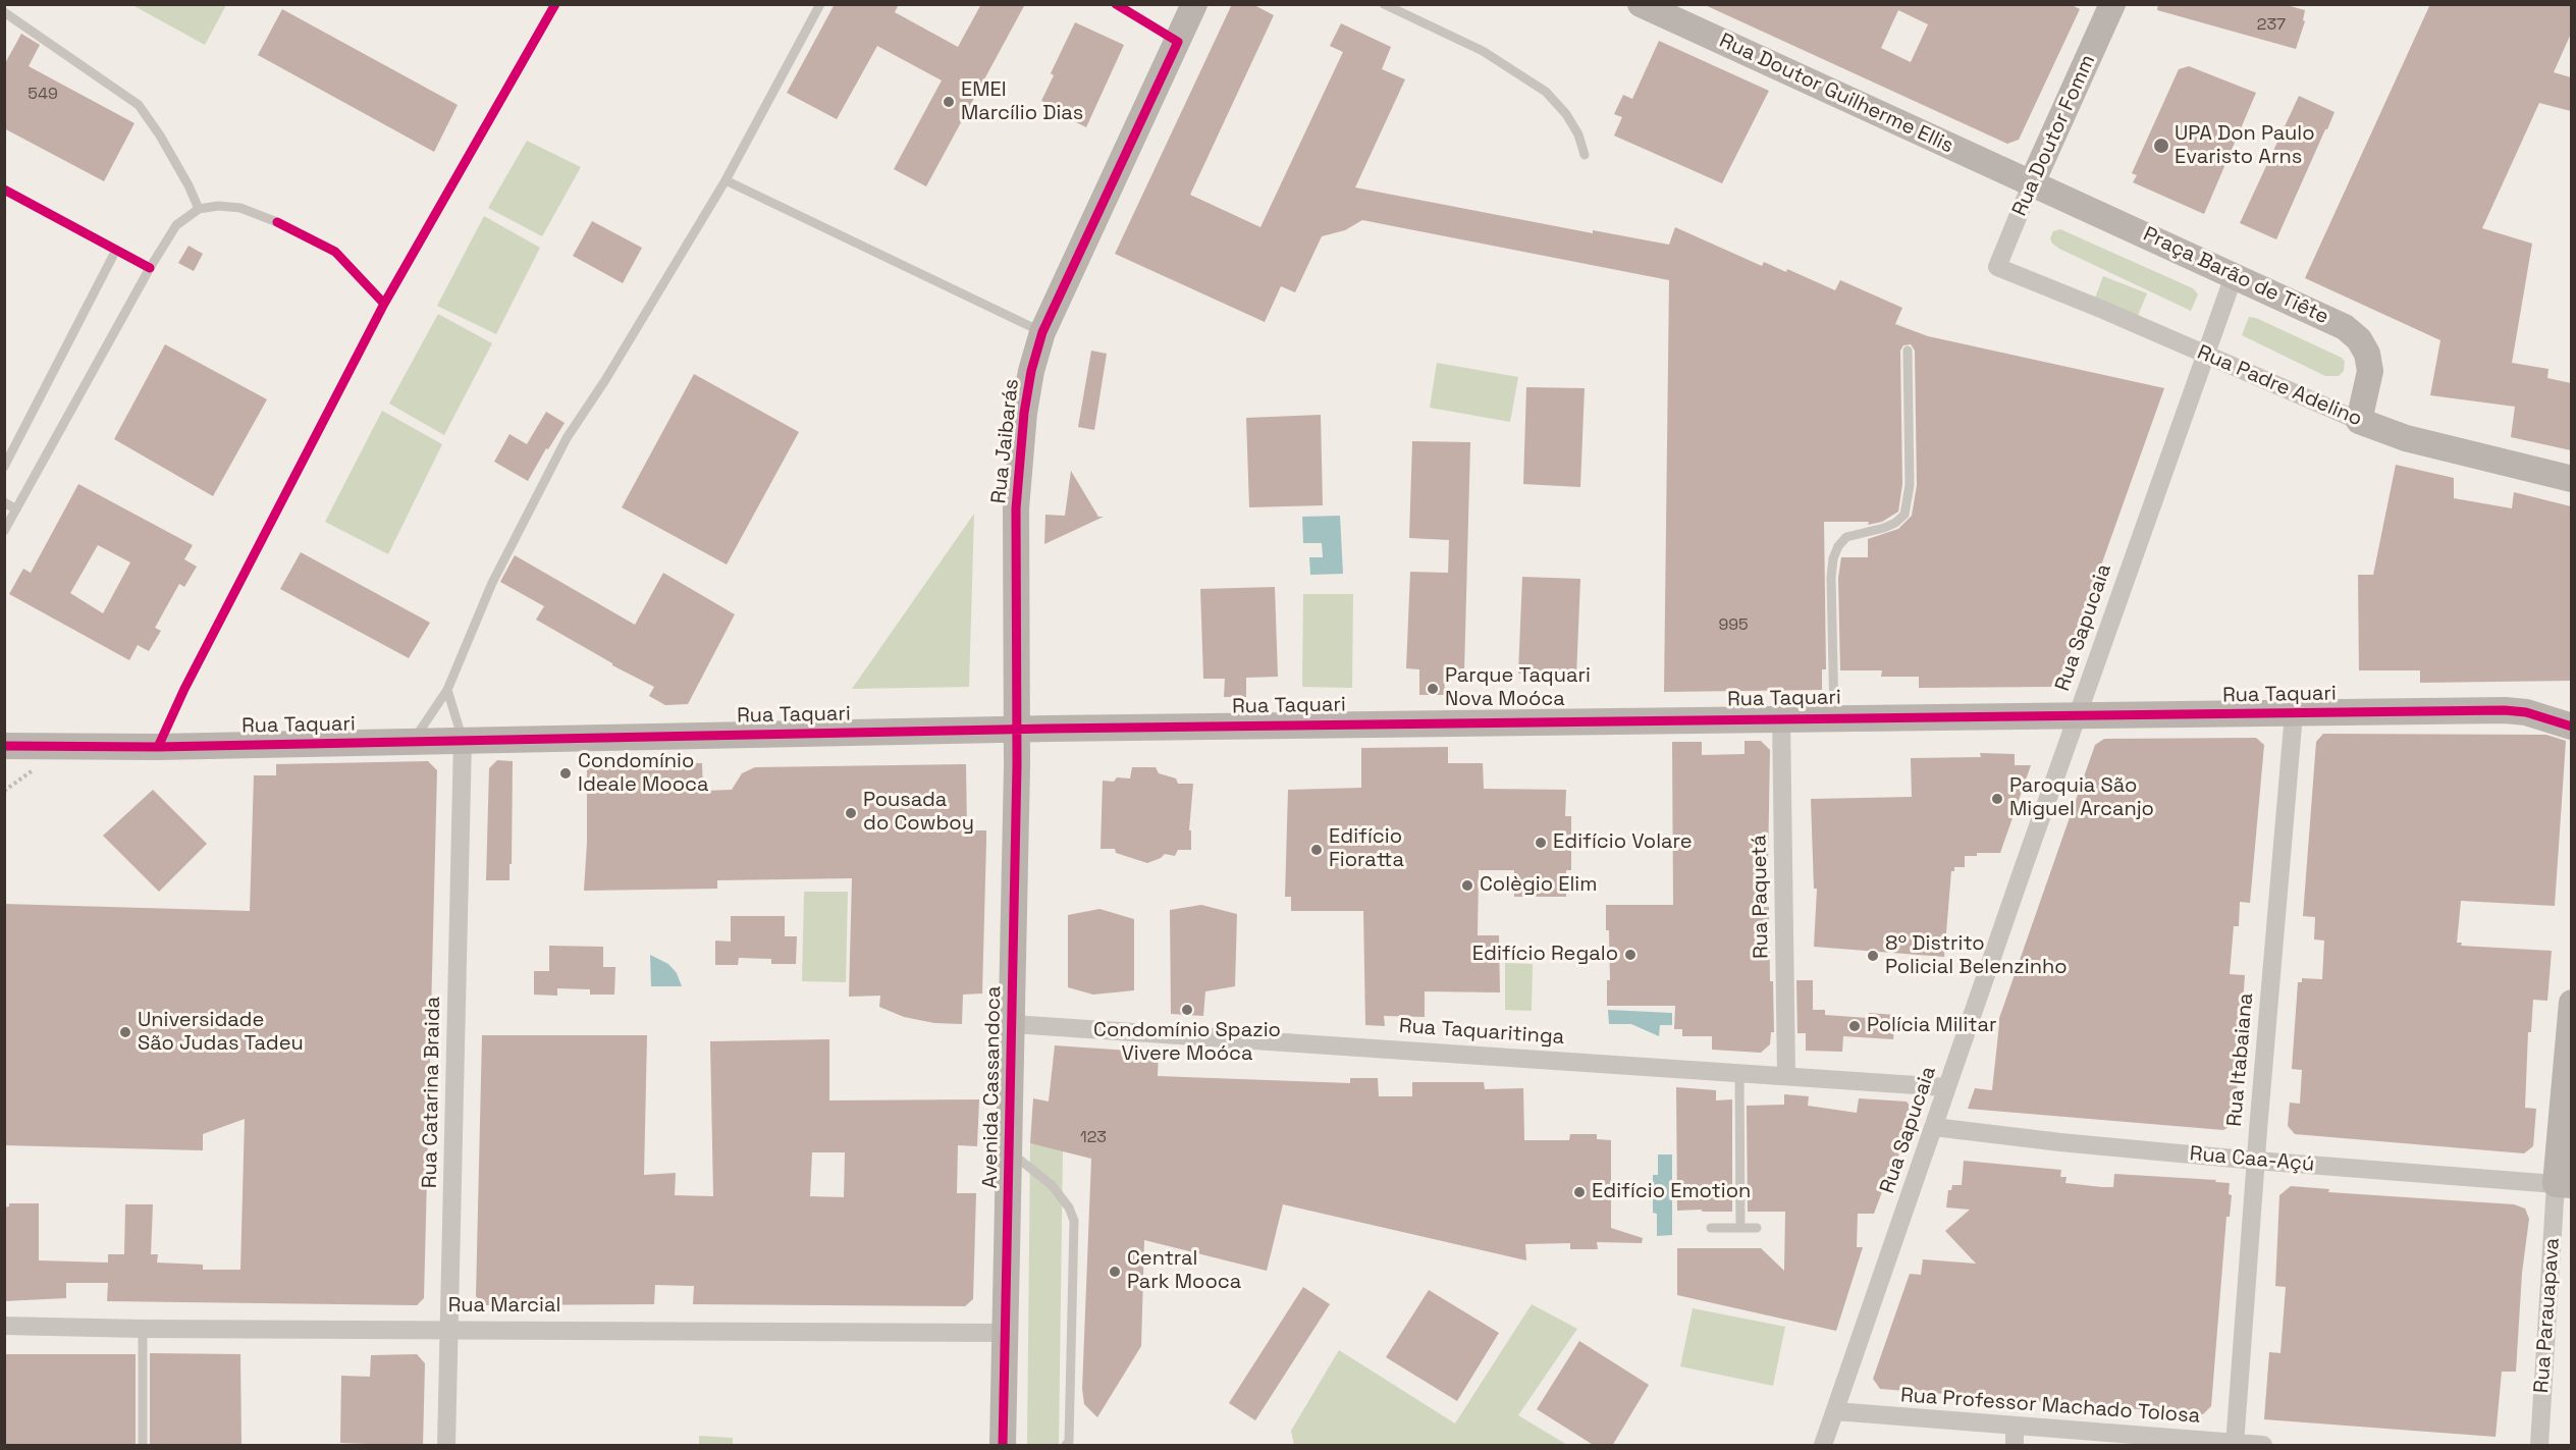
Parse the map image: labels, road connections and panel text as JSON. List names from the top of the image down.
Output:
{
  "streets": {
    "street": [
      "Rua Doutor Guilherme Ellis",
      "Rua Doutor Fomm",
      "Praça Barão de Tiête",
      "Rua Padre Adelino",
      "Rua Jaibarás",
      "Rua Sapucaia",
      "Rua Taquari",
      "Rua Paquetá",
      "Rua Taquaritinga",
      "Rua Itabaiana",
      "Avenida Cassandoca",
      "Rua Catarina Braida",
      "Rua Caa-Açú",
      "Rua Marcial",
      "Rua Parauapava",
      "Rua Professor Machado Tolosa"
    ]
  },
  "crossings": [
    ["Rua Doutor Guilherme Ellis", "Rua Doutor Fomm"],
    ["Rua Doutor Guilherme Ellis", "Praça Barão de Tiête"],
    ["Rua Doutor Fomm", "Praça Barão de Tiête"],
    ["Rua Doutor Fomm", "Rua Padre Adelino"],
    ["Praça Barão de Tiête", "Rua Padre Adelino"],
    ["Praça Barão de Tiête", "Rua Sapucaia"],
    ["Rua Padre Adelino", "Rua Sapucaia"],
    ["Rua Jaibarás", "Rua Taquari"],
    ["Rua Jaibarás", "Avenida Cassandoca"],
    ["Rua Sapucaia", "Rua Taquari"],
    ["Rua Sapucaia", "Rua Taquaritinga"],
    ["Rua Sapucaia", "Rua Caa-Açú"],
    ["Rua Sapucaia", "Rua Professor Machado Tolosa"],
    ["Rua Taquari", "Rua Paquetá"],
    ["Rua Taquari", "Rua Itabaiana"],
    ["Rua Taquari", "Avenida Cassandoca"],
    ["Rua Taquari", "Rua Catarina Braida"],
    ["Rua Paquetá", "Rua Taquaritinga"],
    ["Rua Taquaritinga", "Avenida Cassandoca"],
    ["Rua Itabaiana", "Rua Caa-Açú"],
    ["Rua Itabaiana", "Rua Professor Machado Tolosa"],
    ["Avenida Cassandoca", "Rua Marcial"],
    ["Rua Catarina Braida", "Rua Marcial"],
    ["Rua Caa-Açú", "Rua Parauapava"]
  ],
  "places": [
    "EMEI Marcílio Dias",
    "UPA Don Paulo Evaristo Arns",
    "Parque Taquari Nova Moóca",
    "Condomínio Ideale Mooca",
    "Paroquia São Miguel Arcanjo",
    "Pousada do Cowboy",
    "Edifício Volare",
    "Edifício Fioratta",
    "Colègio Elim",
    "Edifício Regalo",
    "8º Distrito Policial Belenzinho",
    "Condomínio Spazio Vivere Moóca",
    "Polícia Militar",
    "Universidade São Judas Tadeu",
    "Edifício Emotion",
    "Central Park Mooca"
  ],
  "house_numbers": [
    "237",
    "549",
    "995",
    "123"
  ]
}
